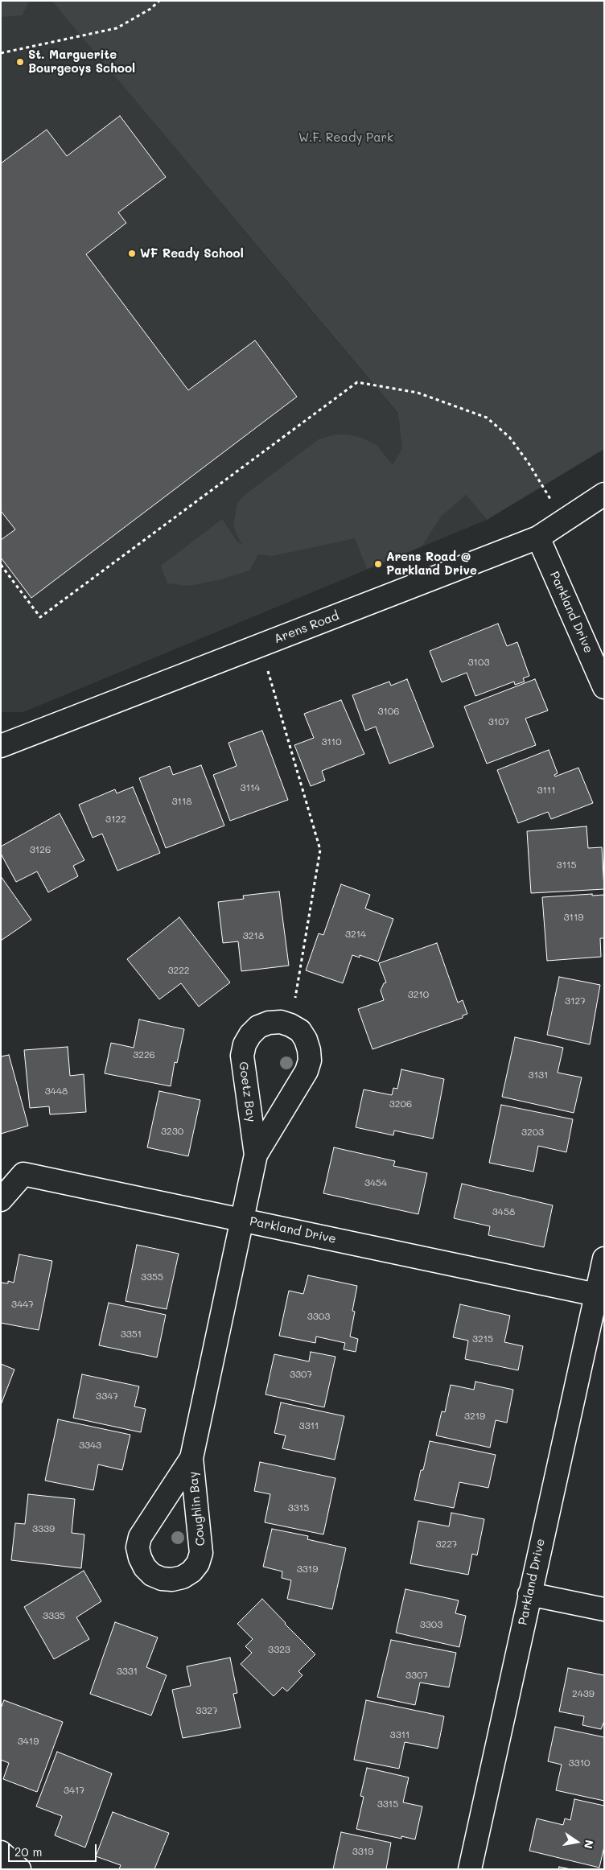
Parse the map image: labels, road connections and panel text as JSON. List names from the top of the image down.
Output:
{
  "streets": {
    "street": [
      "Parkland Drive",
      "Arens Road",
      "Goetz Bay",
      "Coughlin Bay"
    ]
  },
  "crossings": [
    ["Parkland Drive", "Arens Road"],
    ["Parkland Drive", "Goetz Bay"],
    ["Parkland Drive", "Coughlin Bay"],
    ["Goetz Bay", "Coughlin Bay"]
  ],
  "parks": ["W.F. Ready Park"],
  "places": ["St. Marguerite Bourgeoys School", "WF Ready School", "Arens Road @ Parkland Drive"],
  "house_numbers": [
    "3103",
    "3106",
    "3107",
    "3110",
    "3114",
    "3111",
    "3118",
    "3122",
    "3126",
    "3115",
    "3119",
    "3214",
    "3218",
    "3222",
    "3210",
    "3127",
    "3226",
    "3131",
    "3448",
    "3206",
    "3230",
    "3203",
    "3454",
    "3458",
    "3355",
    "3447",
    "3303",
    "3351",
    "3215",
    "3307",
    "3347",
    "3219",
    "3311",
    "3343",
    "3315",
    "3339",
    "3227",
    "3319",
    "3335",
    "3303",
    "3323",
    "3331",
    "3307",
    "2439",
    "3327",
    "3311",
    "3419",
    "3310",
    "3417",
    "3315",
    "3319"
  ],
  "scale_bar": "20 m",
  "north": "right"
}
